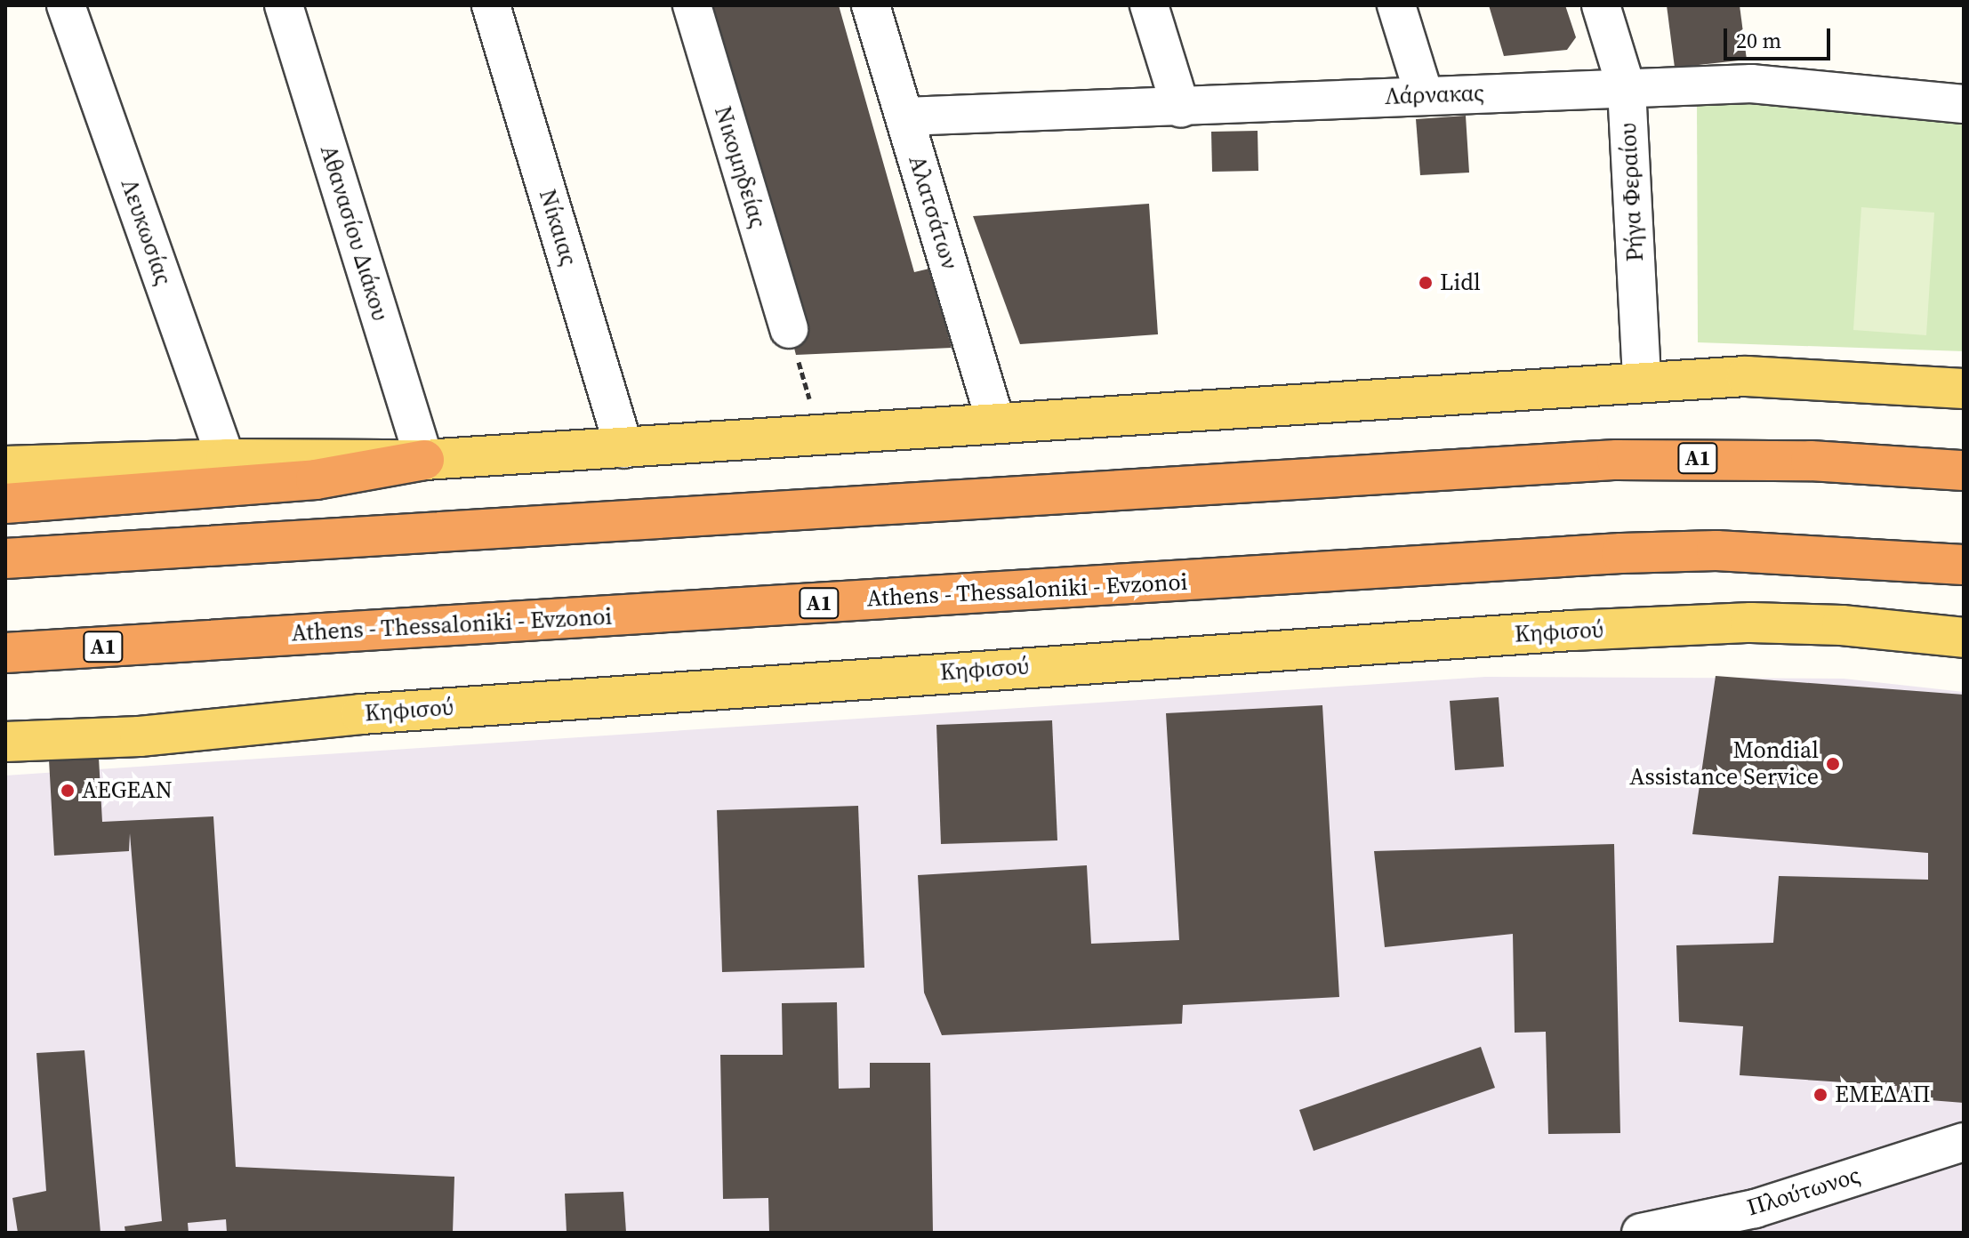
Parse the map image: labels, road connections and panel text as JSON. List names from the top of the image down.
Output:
{
  "streets": {
    "highway": ["Α1", "Athens - Thessaloniki - Evzonoi"],
    "main road": ["Κηφισού"],
    "street": [
      "Λάρνακας",
      "Νικομηδείας",
      "Ρήγα Φεραίου",
      "Αλατσάτων",
      "Νίκαιας",
      "Λευκωσίας",
      "Αθανασίου Διάκου",
      "Πλούτωνος"
    ]
  },
  "crossings": [
    ["Λάρνακας", "Ρήγα Φεραίου"],
    ["Λάρνακας", "Αλατσάτων"]
  ],
  "places": [
    "Lidl",
    "Mondial Assistance Service",
    "AEGEAN",
    "ΕΜΕΔΑΠ"
  ],
  "scale_bar": "20 m"
}
